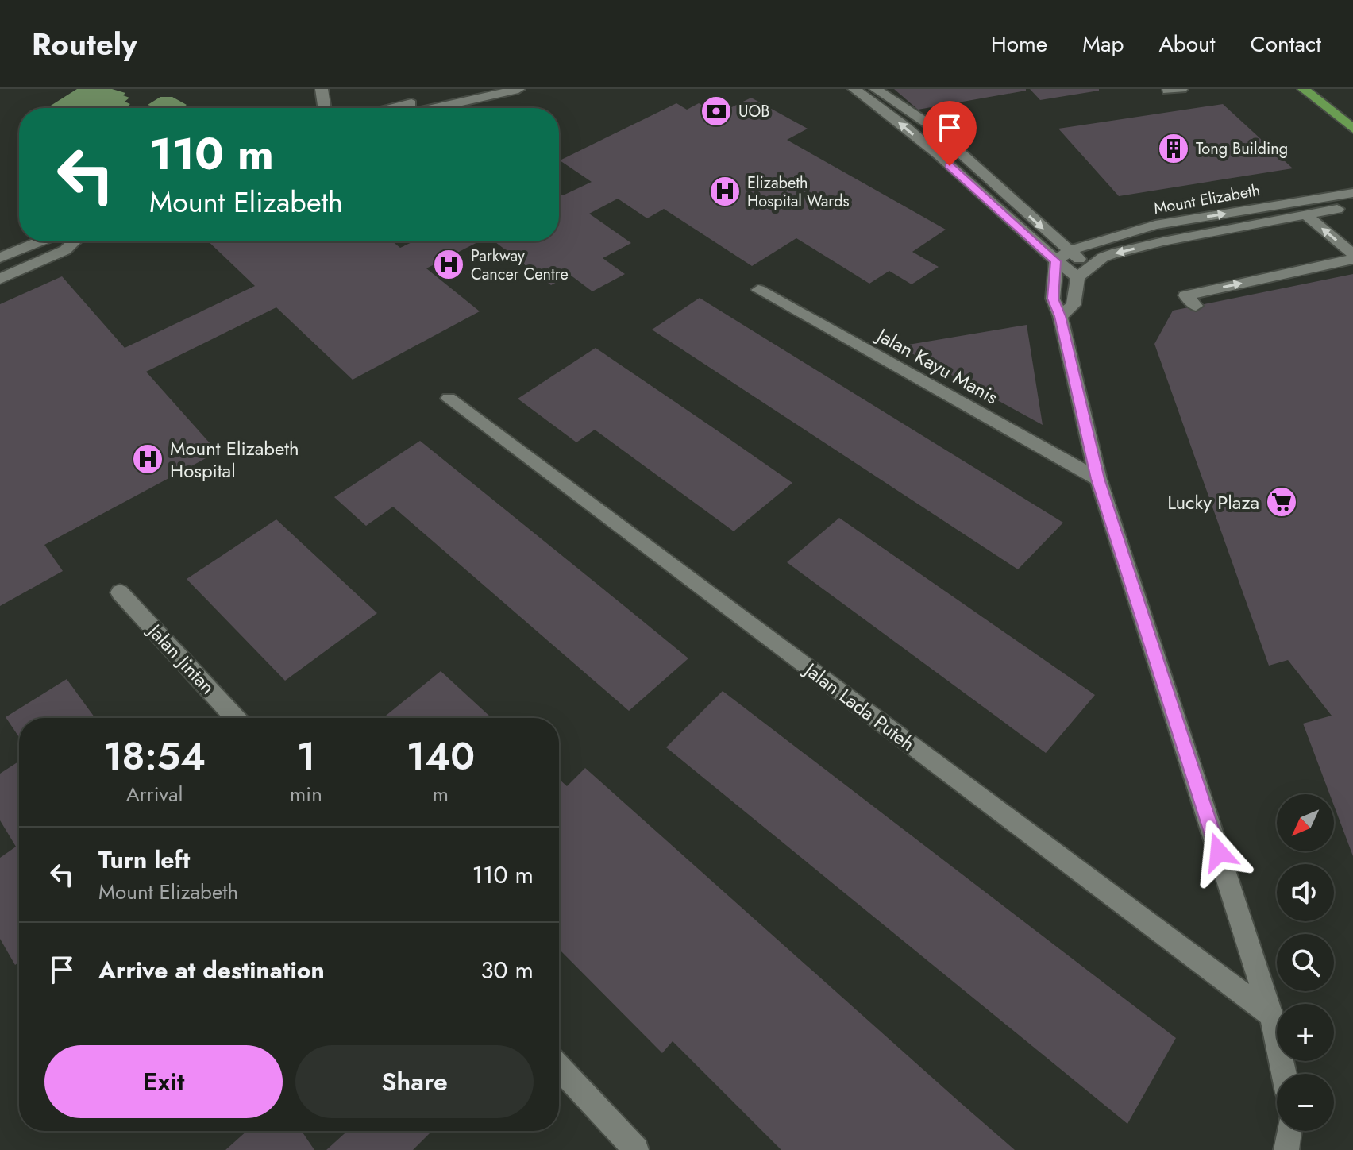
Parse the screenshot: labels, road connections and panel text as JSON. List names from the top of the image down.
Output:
{
  "streets": {
    "street": [
      "Mount Elizabeth",
      "Jalan Kayu Manis",
      "Jalan Jintan",
      "Jalan Lada Puteh"
    ]
  },
  "places": {
    "bank": ["UOB"],
    "building": ["Tong Building"],
    "hospital": ["Elizabeth Hospital Wards", "Parkway Cancer Centre", "Mount Elizabeth Hospital"],
    "supermarket": ["Lucky Plaza"]
  },
  "north": "bottom left",
  "page": {
    "header": "Routely",
    "nav": [
      "Home",
      "Map",
      "About",
      "Contact"
    ],
    "turn": ["110 m", "Mount Elizabeth"],
    "eta": [
      "18:54",
      "Arrival",
      "1",
      "min",
      "140",
      "m"
    ],
    "map_buttons": ["+", "−"],
    "list": [
      {
        "name": "Turn left",
        "note": "Mount Elizabeth",
        "value": "110 m"
      },
      {
        "name": "Arrive at destination",
        "value": "30 m"
      }
    ],
    "buttons": ["Exit", "Share"]
  }
}
